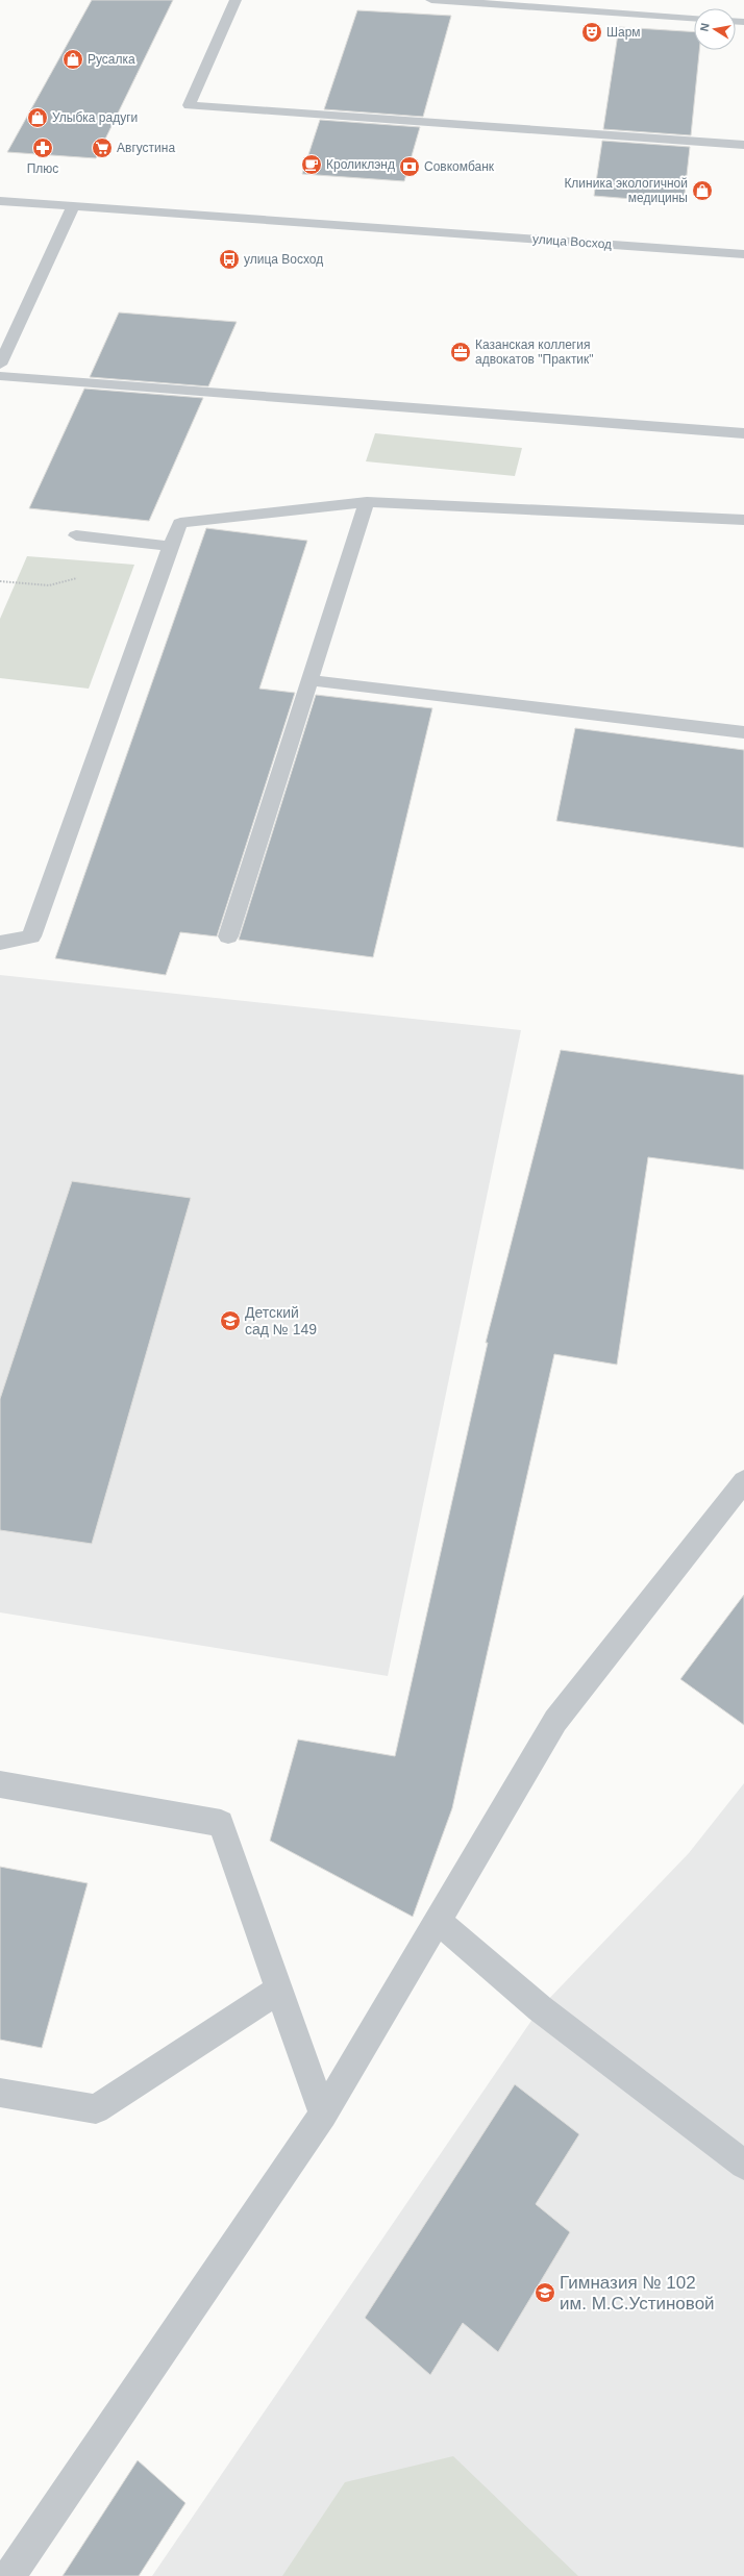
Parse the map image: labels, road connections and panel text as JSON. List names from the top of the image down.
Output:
{
  "streets": {
    "street": ["улица Восход"]
  },
  "places": {
    "theatre": ["Шарм"],
    "shop": ["Русалка", "Улыбка радуги", "Клиника экологичной медицины"],
    "pharmacy": ["Плюс"],
    "supermarket": ["Августина"],
    "cafe": ["Кроликлэнд"],
    "bank": ["Совкомбанк"],
    "bus stop": ["улица Восход"],
    "office": ["Казанская коллегия адвокатов \"Практик\""],
    "school or university": ["Детский сад № 149", "Гимназия № 102 им. М.С.Устиновой"]
  },
  "north": "left"
}
